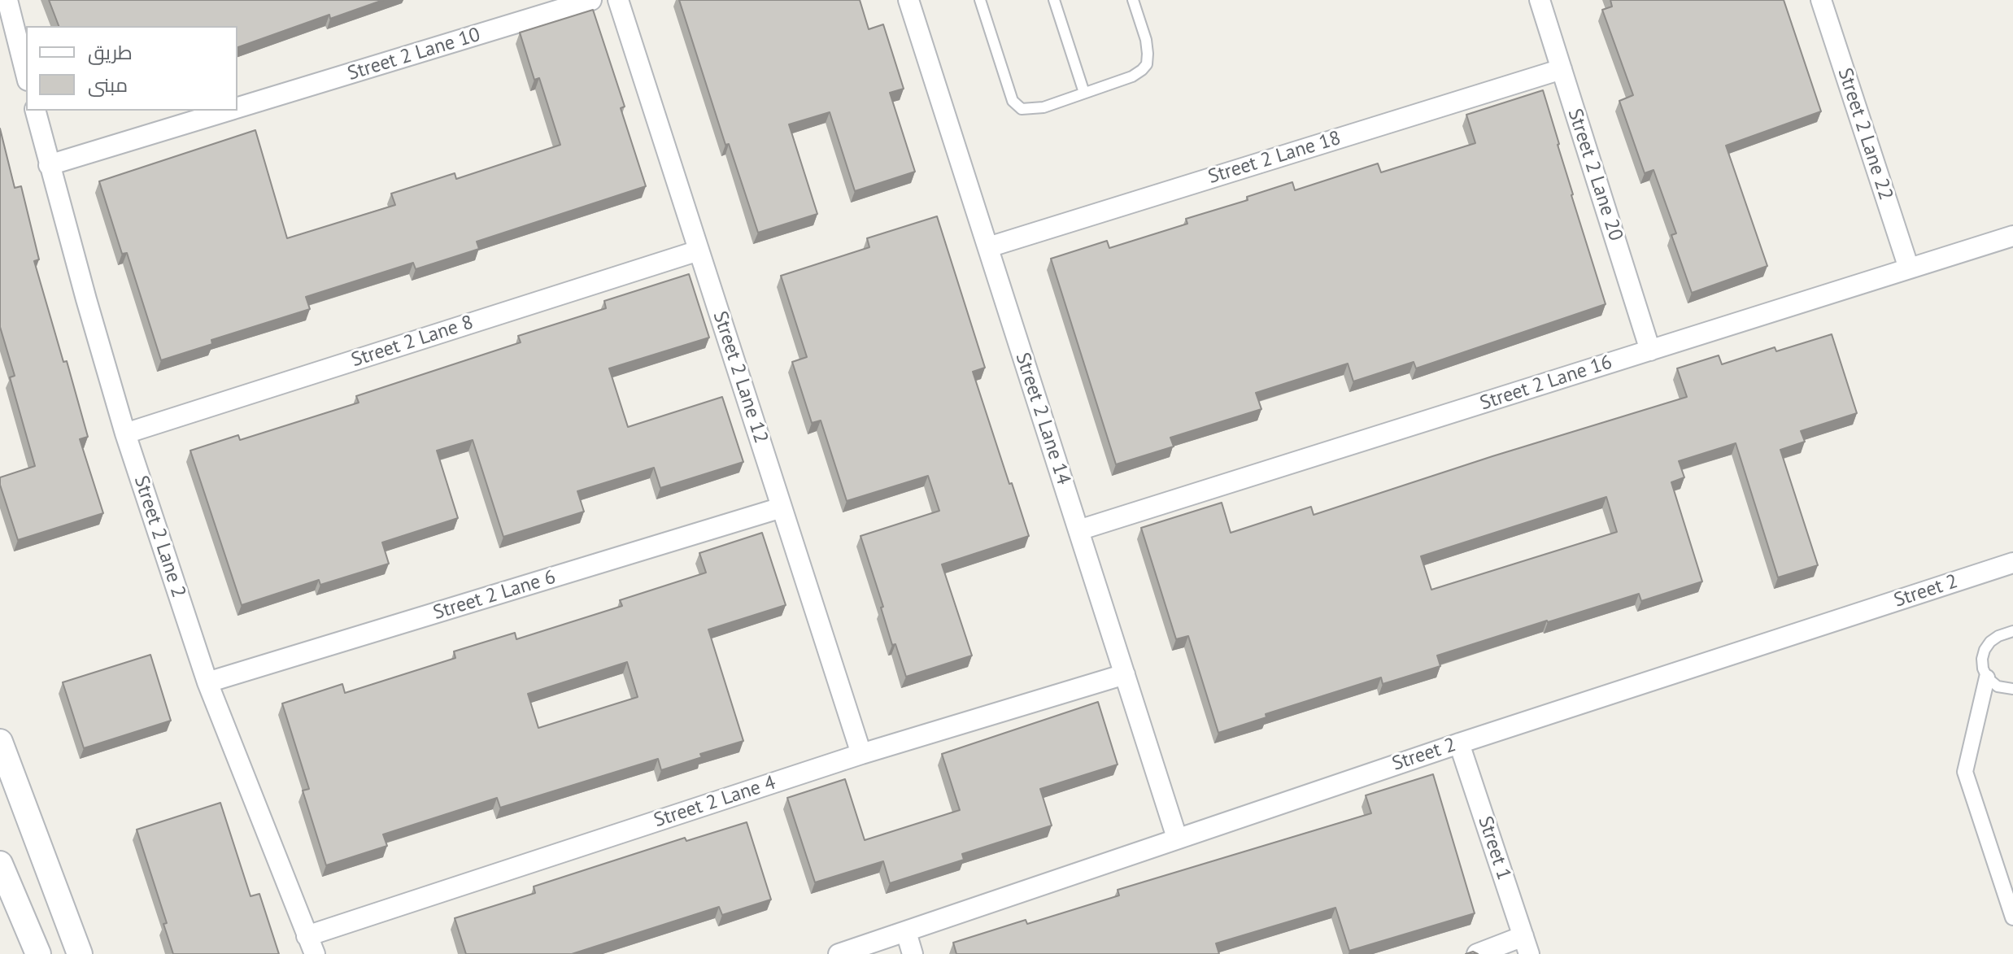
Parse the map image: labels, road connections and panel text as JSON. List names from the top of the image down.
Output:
{
  "streets": {
    "street": [
      "Street 2 Lane 10",
      "Street 2 Lane 22",
      "Street 2 Lane 18",
      "Street 2 Lane 20",
      "Street 2 Lane 8",
      "Street 2 Lane 12",
      "Street 2 Lane 16",
      "Street 2 Lane 14",
      "Street 2 Lane 2",
      "Street 2",
      "Street 2 Lane 6",
      "Street 2 Lane 4",
      "Street 1"
    ]
  },
  "crossings": [
    ["Street 2 Lane 10", "Street 2 Lane 2"],
    ["Street 2 Lane 22", "Street 2 Lane 16"],
    ["Street 2 Lane 18", "Street 2 Lane 20"],
    ["Street 2 Lane 18", "Street 2 Lane 14"],
    ["Street 2 Lane 20", "Street 2 Lane 16"],
    ["Street 2 Lane 8", "Street 2 Lane 12"],
    ["Street 2 Lane 8", "Street 2 Lane 2"],
    ["Street 2 Lane 12", "Street 2 Lane 6"],
    ["Street 2 Lane 12", "Street 2 Lane 4"],
    ["Street 2 Lane 16", "Street 2 Lane 14"],
    ["Street 2 Lane 14", "Street 2"],
    ["Street 2 Lane 14", "Street 2 Lane 4"],
    ["Street 2 Lane 2", "Street 2 Lane 6"],
    ["Street 2 Lane 2", "Street 2 Lane 4"],
    ["Street 2", "Street 1"]
  ],
  "legend": ["طريق", "مبنى"]
}
